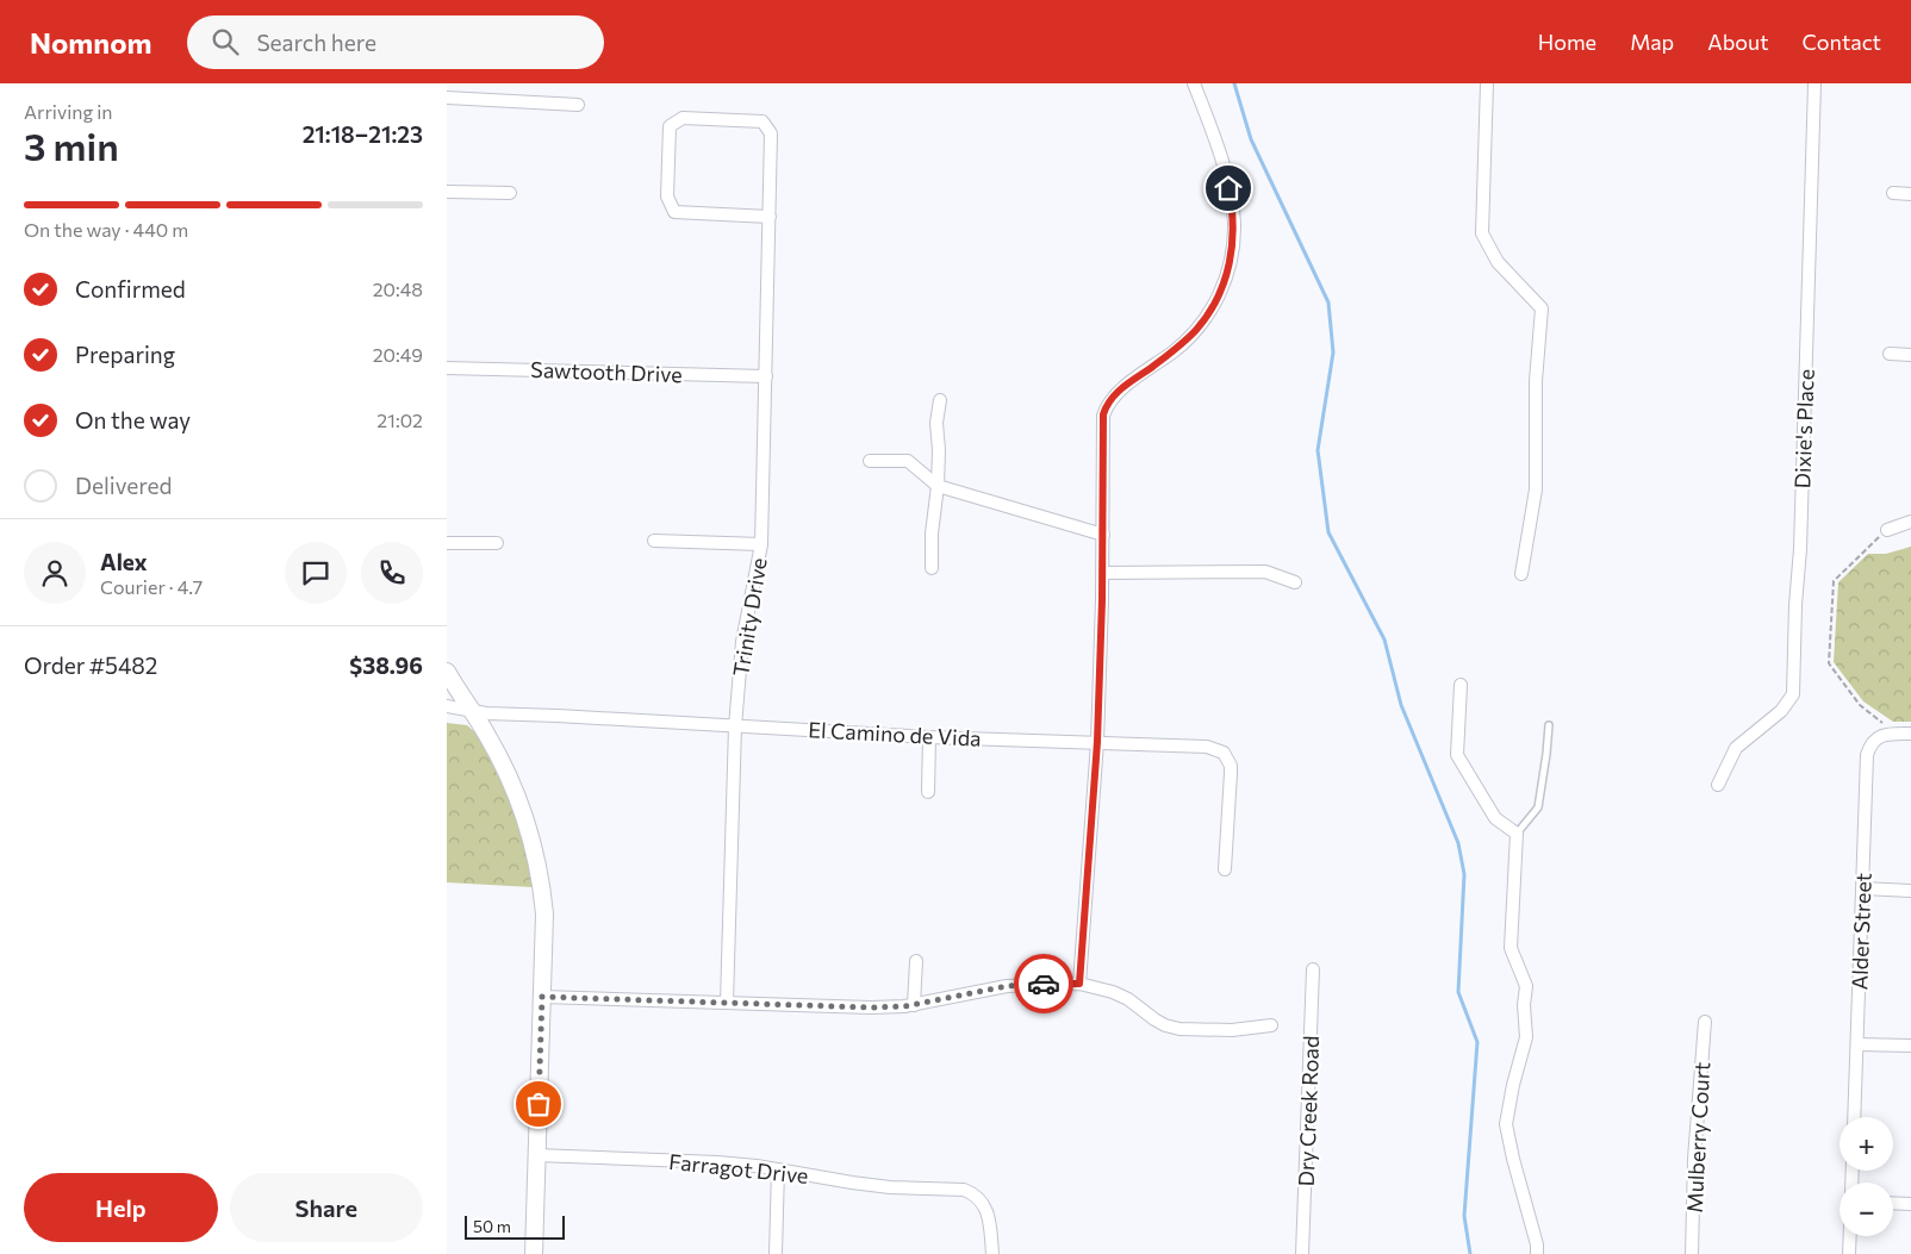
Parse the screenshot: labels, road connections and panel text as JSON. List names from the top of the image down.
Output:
{
  "streets": {
    "street": [
      "Sawtooth Drive",
      "Dixie's Place",
      "Trinity Drive",
      "El Camino de Vida",
      "Alder Street",
      "Dry Creek Road",
      "Mulberry Court",
      "Farragot Drive"
    ]
  },
  "crossings": [
    ["Sawtooth Drive", "Trinity Drive"],
    ["Trinity Drive", "El Camino de Vida"]
  ],
  "scale_bar": "50 m",
  "page": {
    "header": "Nomnom",
    "search": "Search here",
    "nav": [
      "Home",
      "Map",
      "About",
      "Contact"
    ],
    "heading": ["3 min", "Arriving in", "21:18–21:23"],
    "panel": [
      "Alex",
      "Courier · 4.7",
      "Order #5482",
      "$38.96"
    ],
    "bar": "On the way · 440 m",
    "list": [
      ["Confirmed", "20:48"],
      ["Preparing", "20:49"],
      ["On the way", "21:02"],
      "Delivered"
    ],
    "map_buttons": ["+", "−"],
    "buttons": ["Help", "Share"],
    "scale": "50 m"
  }
}
